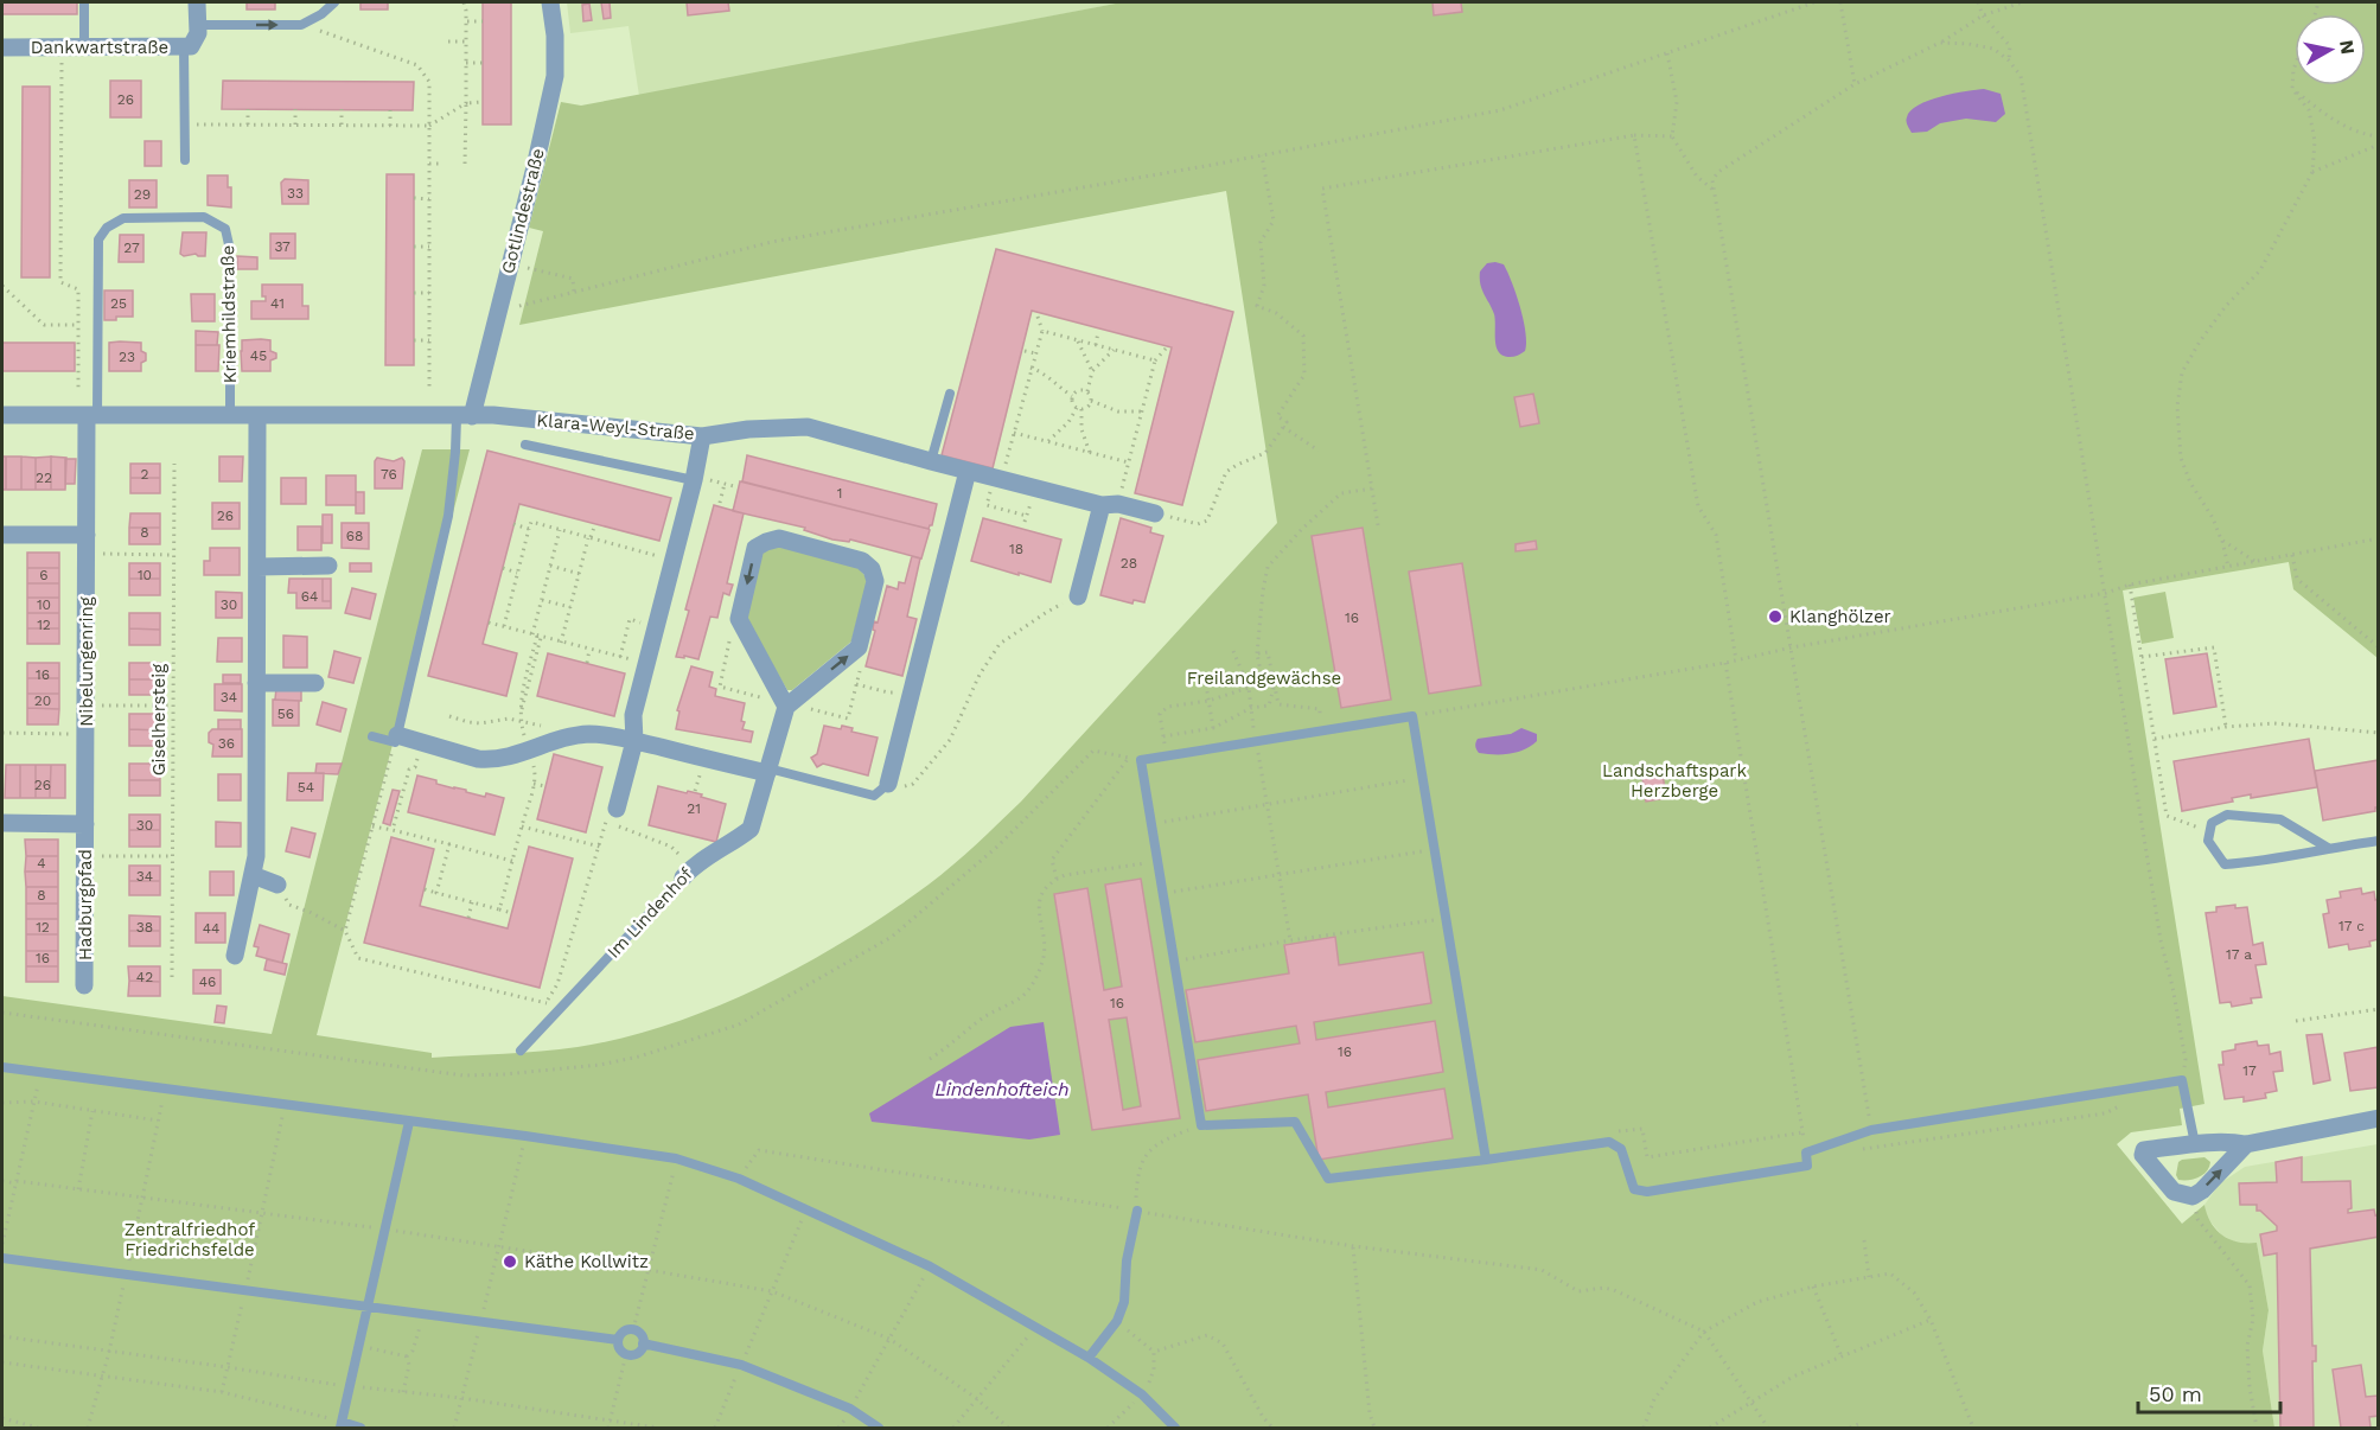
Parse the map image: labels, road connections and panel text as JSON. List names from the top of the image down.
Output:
{
  "streets": {
    "street": [
      "Dankwartstraße",
      "Gotlindestraße",
      "Klara-Weyl-Straße",
      "Nibelungenring",
      "Hadburgpfad",
      "Im Lindenhof"
    ],
    "lane": ["Kriemhildstraße"],
    "path": ["Giselhersteig"]
  },
  "crossings": [
    ["Gotlindestraße", "Klara-Weyl-Straße"],
    ["Kriemhildstraße", "Nibelungenring"],
    ["Nibelungenring", "Hadburgpfad"]
  ],
  "water": ["Lindenhofteich"],
  "parks": ["Freilandgewächse", "Landschaftspark Herzberge", "Zentralfriedhof Friedrichsfelde"],
  "places": ["Klanghölzer", "Käthe Kollwitz"],
  "house_numbers": [
    "26",
    "33",
    "29",
    "37",
    "27",
    "25",
    "41",
    "45",
    "23",
    "2",
    "76",
    "22",
    "1",
    "26",
    "8",
    "68",
    "18",
    "28",
    "6",
    "10",
    "64",
    "10",
    "30",
    "16",
    "12",
    "16",
    "34",
    "20",
    "56",
    "36",
    "26",
    "54",
    "21",
    "30",
    "4",
    "34",
    "8",
    "17 c",
    "12",
    "38",
    "44",
    "17 a",
    "16",
    "42",
    "46",
    "16",
    "16",
    "17"
  ],
  "scale_bar": "50 m",
  "north": "right"
}
